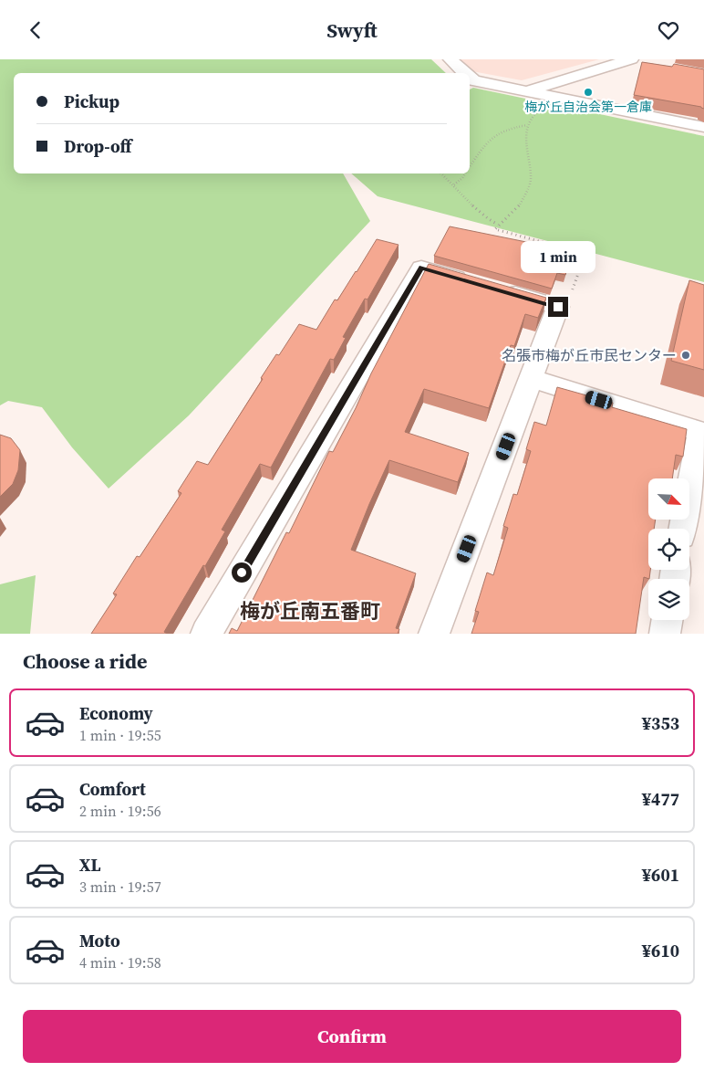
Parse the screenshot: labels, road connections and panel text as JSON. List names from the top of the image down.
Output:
{
  "districts": ["梅が丘南五番町"],
  "places": ["梅が丘自治会第一倉庫", "名張市梅が丘市民センター"],
  "north": "bottom right",
  "page": {
    "header": "Swyft",
    "banner": ["Pickup", "Drop-off"],
    "bubble": "1 min",
    "heading": "Choose a ride",
    "list": [
      {
        "name": "Economy",
        "note": "1 min · 19:55",
        "value": "¥353"
      },
      {
        "name": "Comfort",
        "note": "2 min · 19:56",
        "value": "¥477"
      },
      {
        "name": "XL",
        "note": "3 min · 19:57",
        "value": "¥601"
      },
      {
        "name": "Moto",
        "note": "4 min · 19:58",
        "value": "¥610"
      }
    ],
    "buttons": "Confirm"
  }
}
